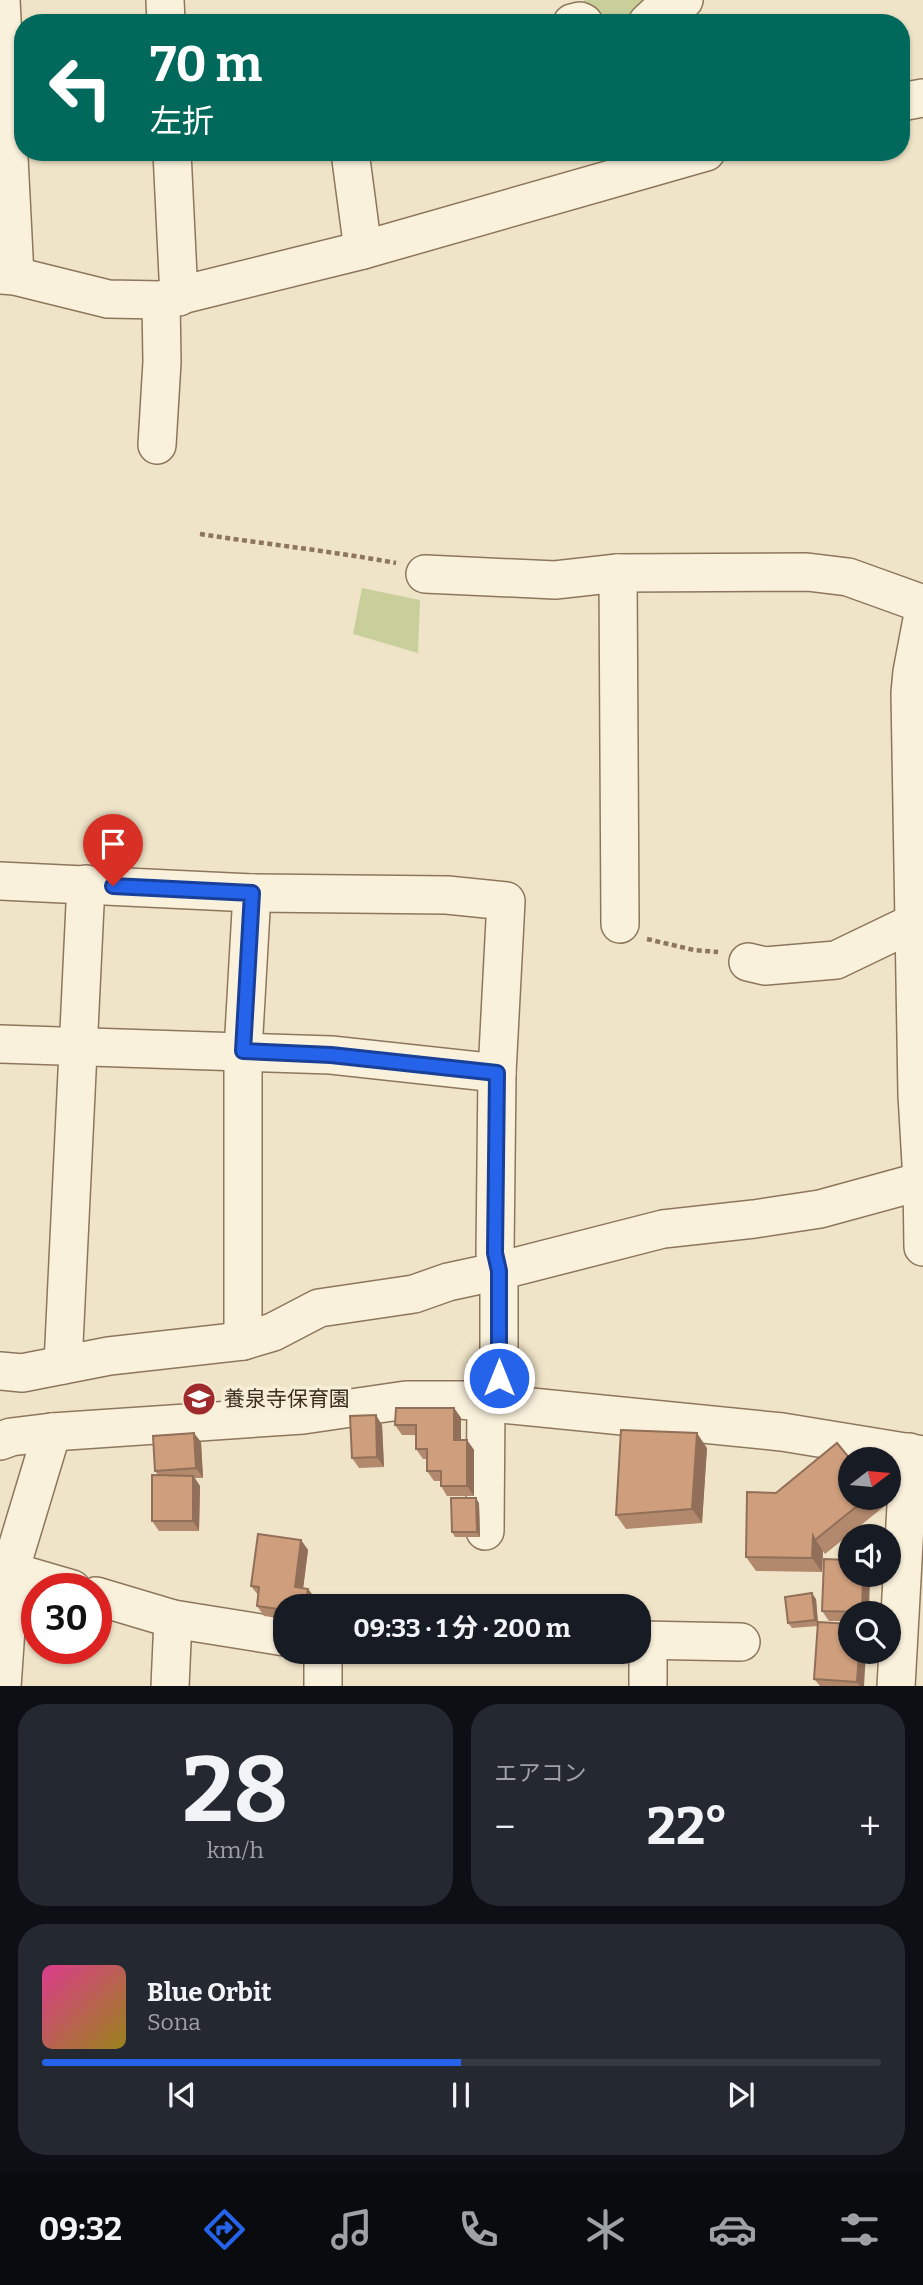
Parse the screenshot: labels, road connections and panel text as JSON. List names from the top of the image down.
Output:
{
  "places": {
    "school or university": ["養泉寺保育園"]
  },
  "north": "right",
  "page": {
    "turn": ["70 m", "左折"],
    "limit": "30",
    "trip": "09:33 · 1 分 · 200 m",
    "tile": [
      ["28", "km/h"],
      "エアコン"
    ],
    "heat": ["−", "22°", "+"],
    "song": ["Blue Orbit", "Sona"],
    "tabs": "09:32"
  }
}
